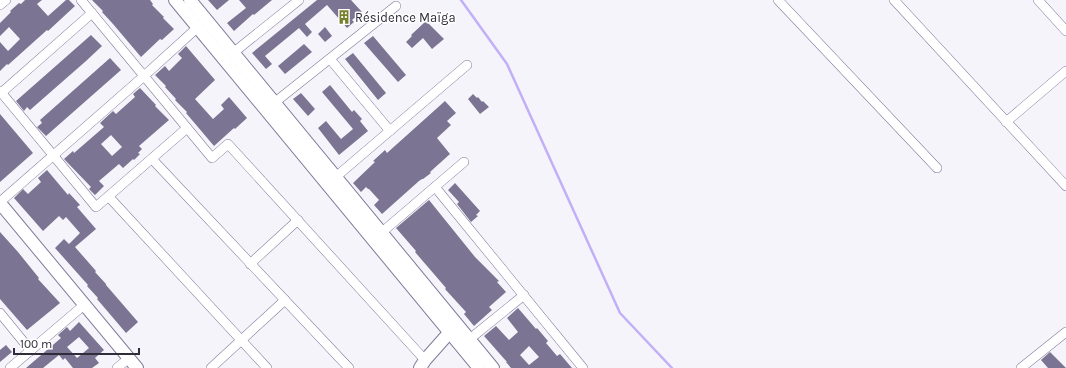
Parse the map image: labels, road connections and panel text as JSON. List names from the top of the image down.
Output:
{
  "places": {
    "building": ["Résidence Maïga"]
  },
  "scale_bar": "100 m"
}
